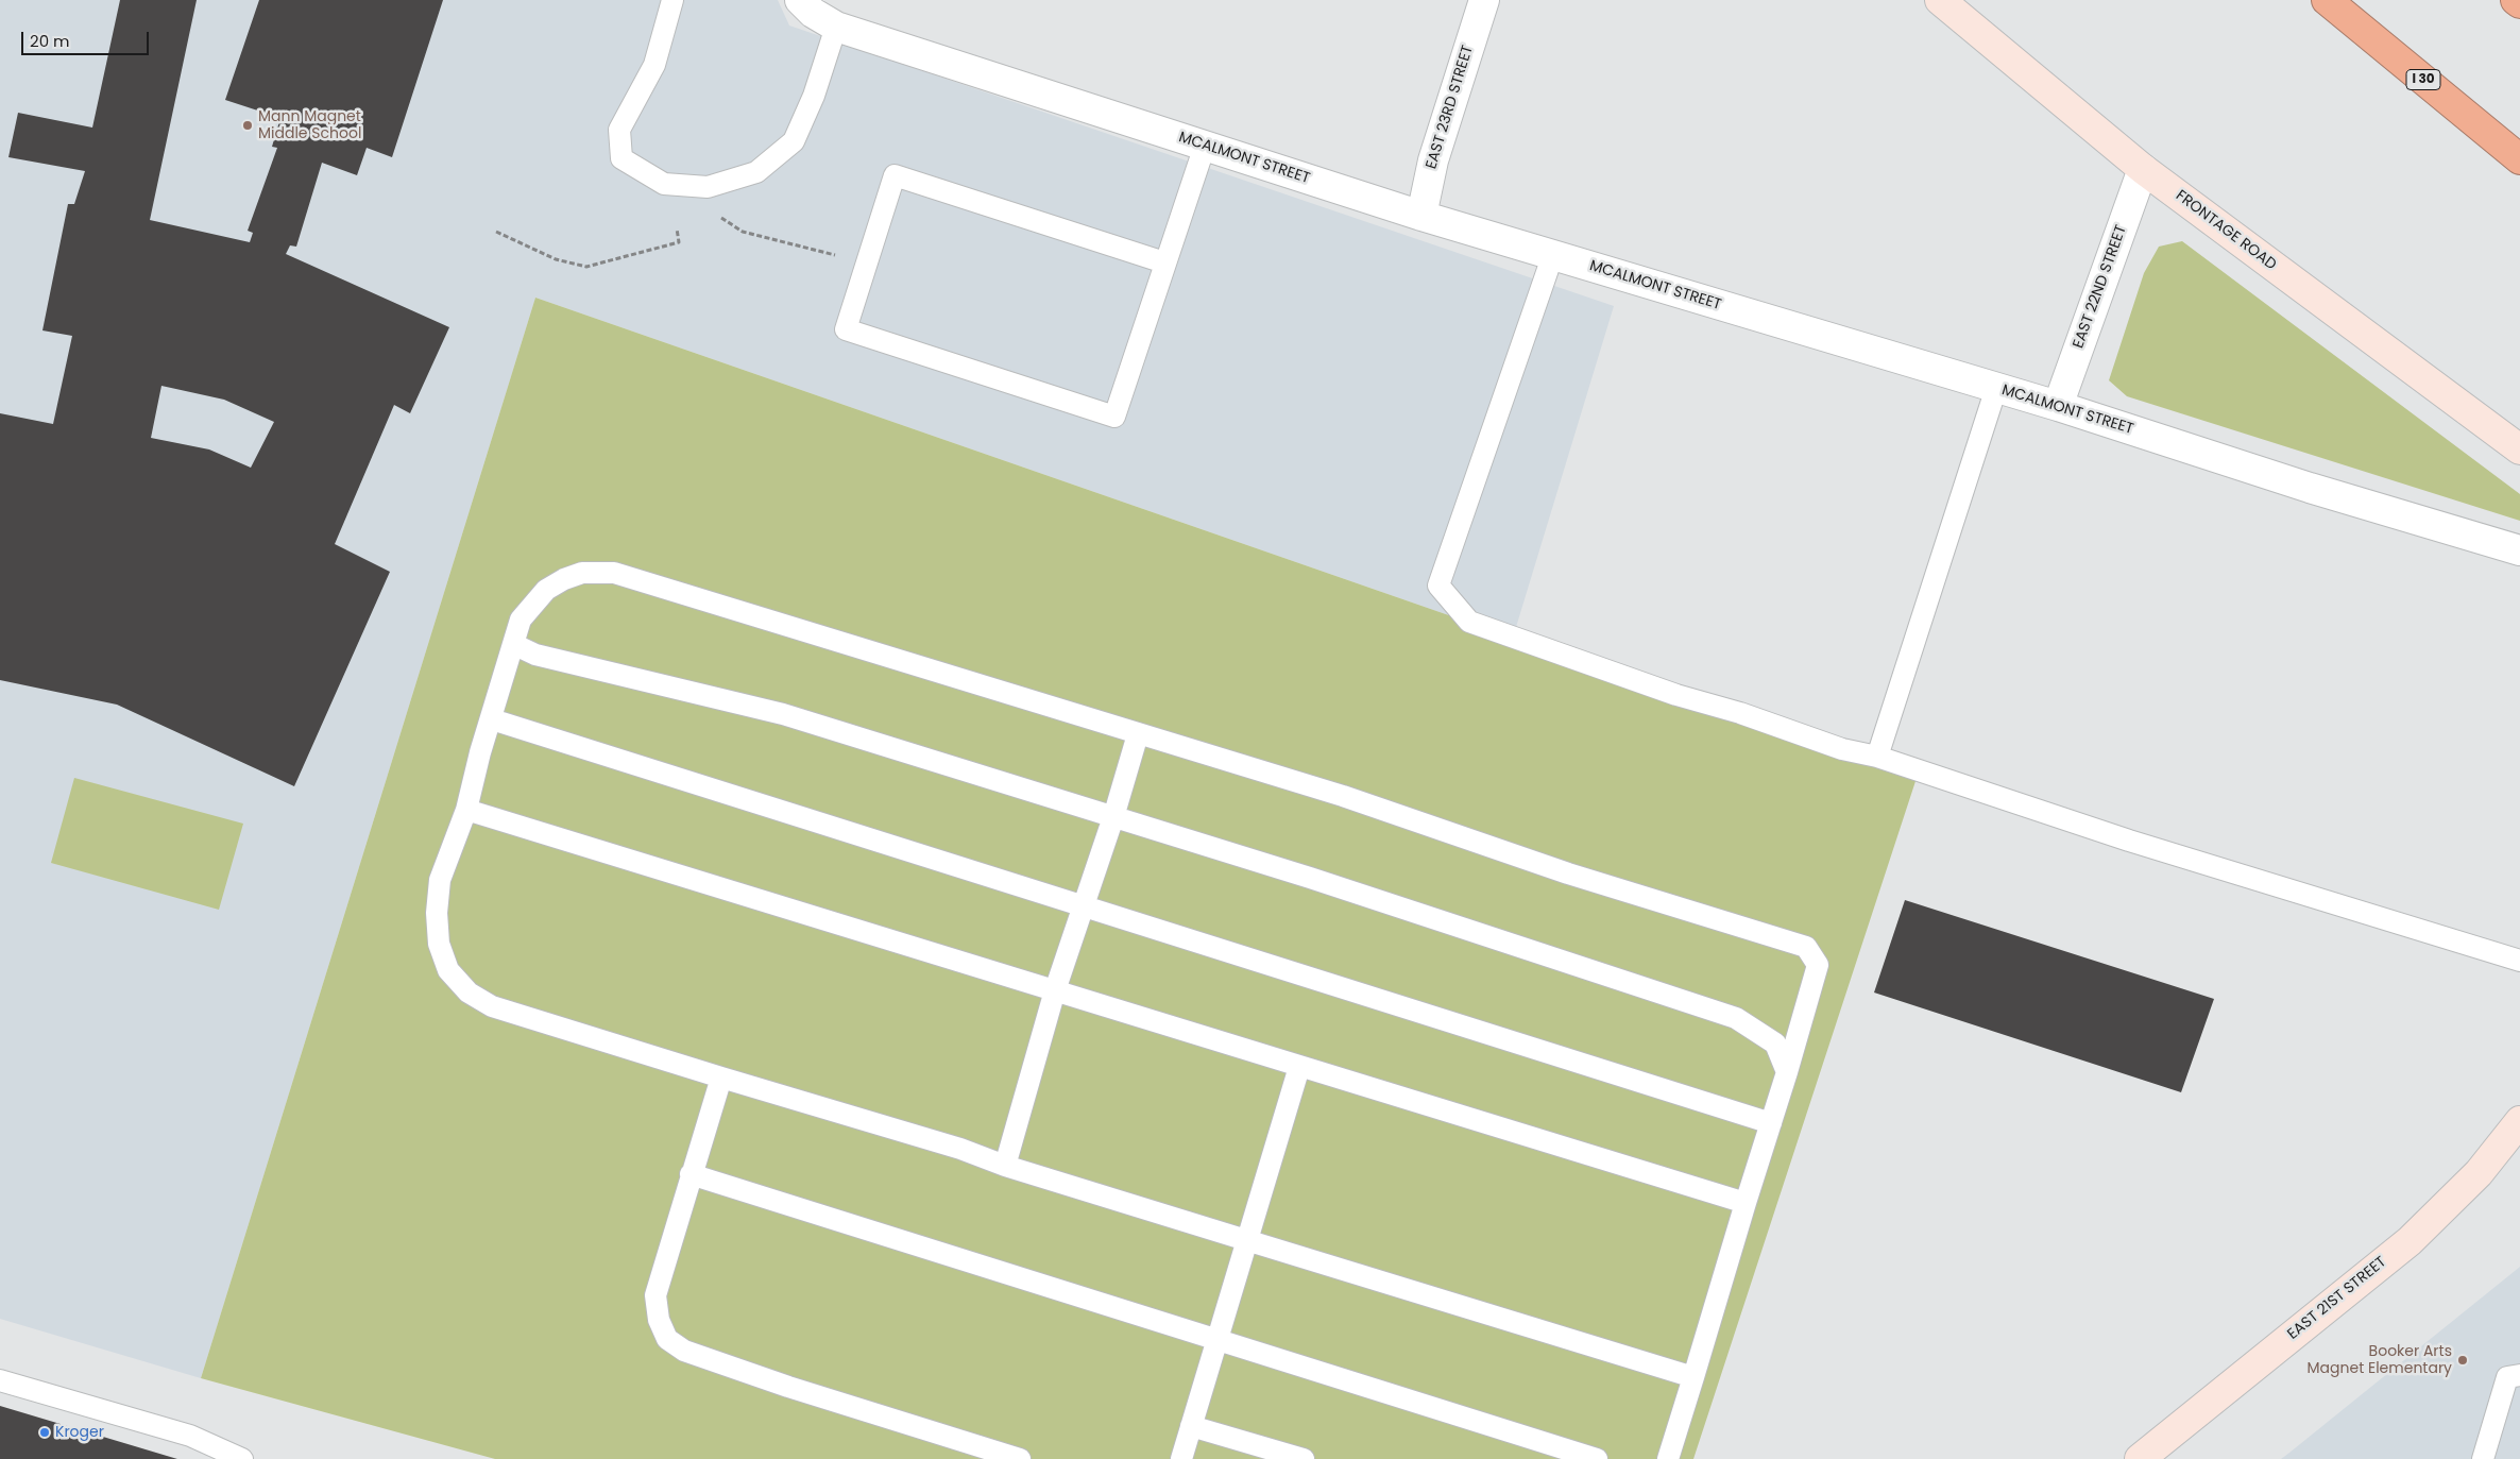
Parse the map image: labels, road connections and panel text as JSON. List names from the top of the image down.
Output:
{
  "streets": {
    "highway": ["I 30"],
    "main road": ["FRONTAGE ROAD", "EAST 21ST STREET"],
    "street": ["EAST 23RD STREET", "MCALMONT STREET", "EAST 22ND STREET"]
  },
  "crossings": [
    ["EAST 23RD STREET", "MCALMONT STREET"],
    ["MCALMONT STREET", "EAST 22ND STREET"],
    ["FRONTAGE ROAD", "EAST 22ND STREET"]
  ],
  "places": ["Mann Magnet Middle School", "Booker Arts Magnet Elementary", "Kroger"],
  "scale_bar": "20 m"
}
